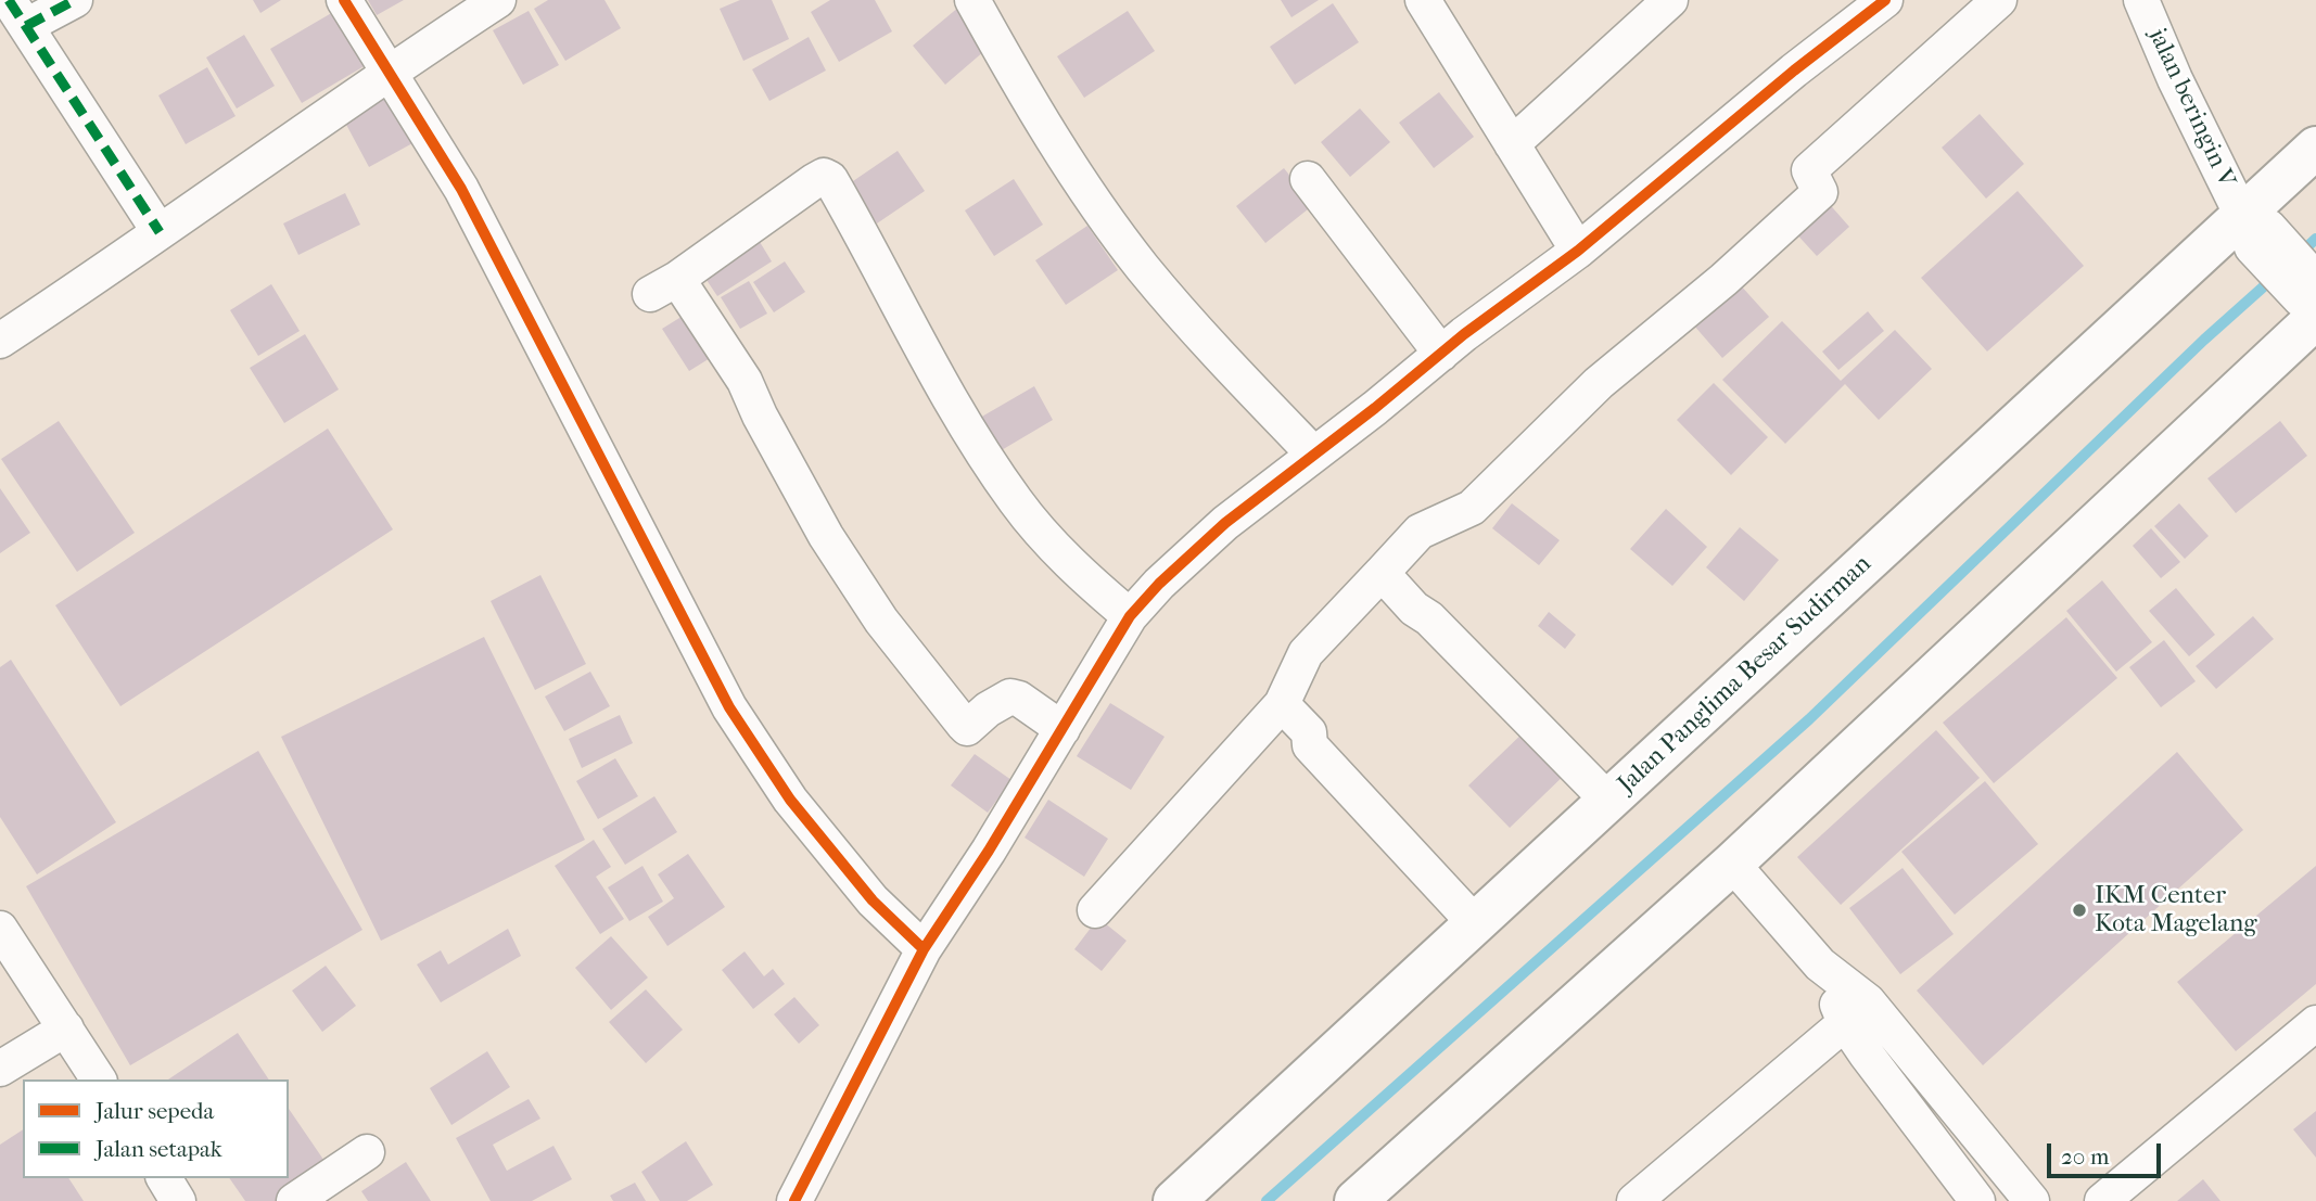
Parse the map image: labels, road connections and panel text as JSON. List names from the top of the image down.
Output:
{
  "streets": {
    "main road": ["Jalan Panglima Besar Sudirman"],
    "street": ["jalan beringin V"]
  },
  "crossings": [
    ["jalan beringin V", "Jalan Panglima Besar Sudirman"]
  ],
  "places": ["IKM Center Kota Magelang"],
  "legend": ["Jalur sepeda", "Jalan setapak"],
  "scale_bar": "20 m"
}
